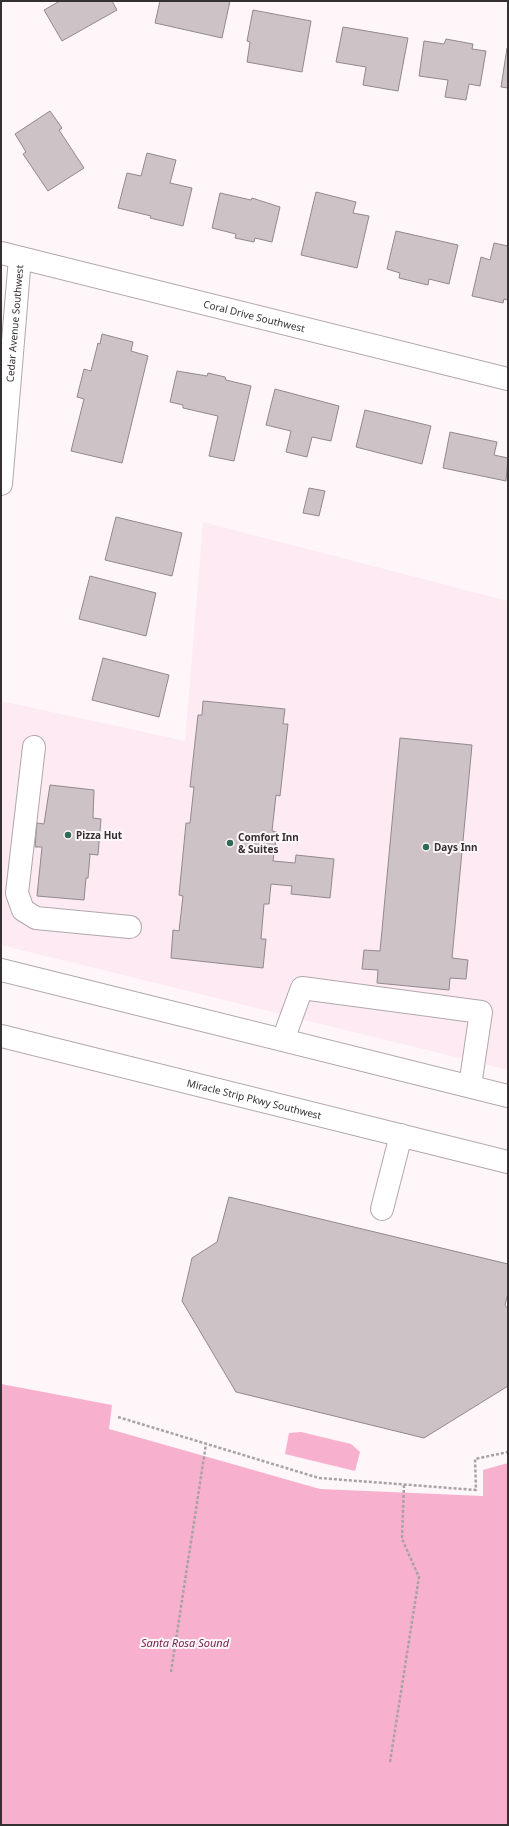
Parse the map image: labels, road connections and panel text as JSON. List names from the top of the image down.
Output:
{
  "streets": {
    "main road": ["Coral Drive Southwest", "Cedar Avenue Southwest", "Miracle Strip Pkwy Southwest"]
  },
  "crossings": [
    ["Coral Drive Southwest", "Cedar Avenue Southwest"]
  ],
  "water": ["Santa Rosa Sound"],
  "places": ["Pizza Hut", "Comfort Inn & Suites", "Days Inn"]
}
